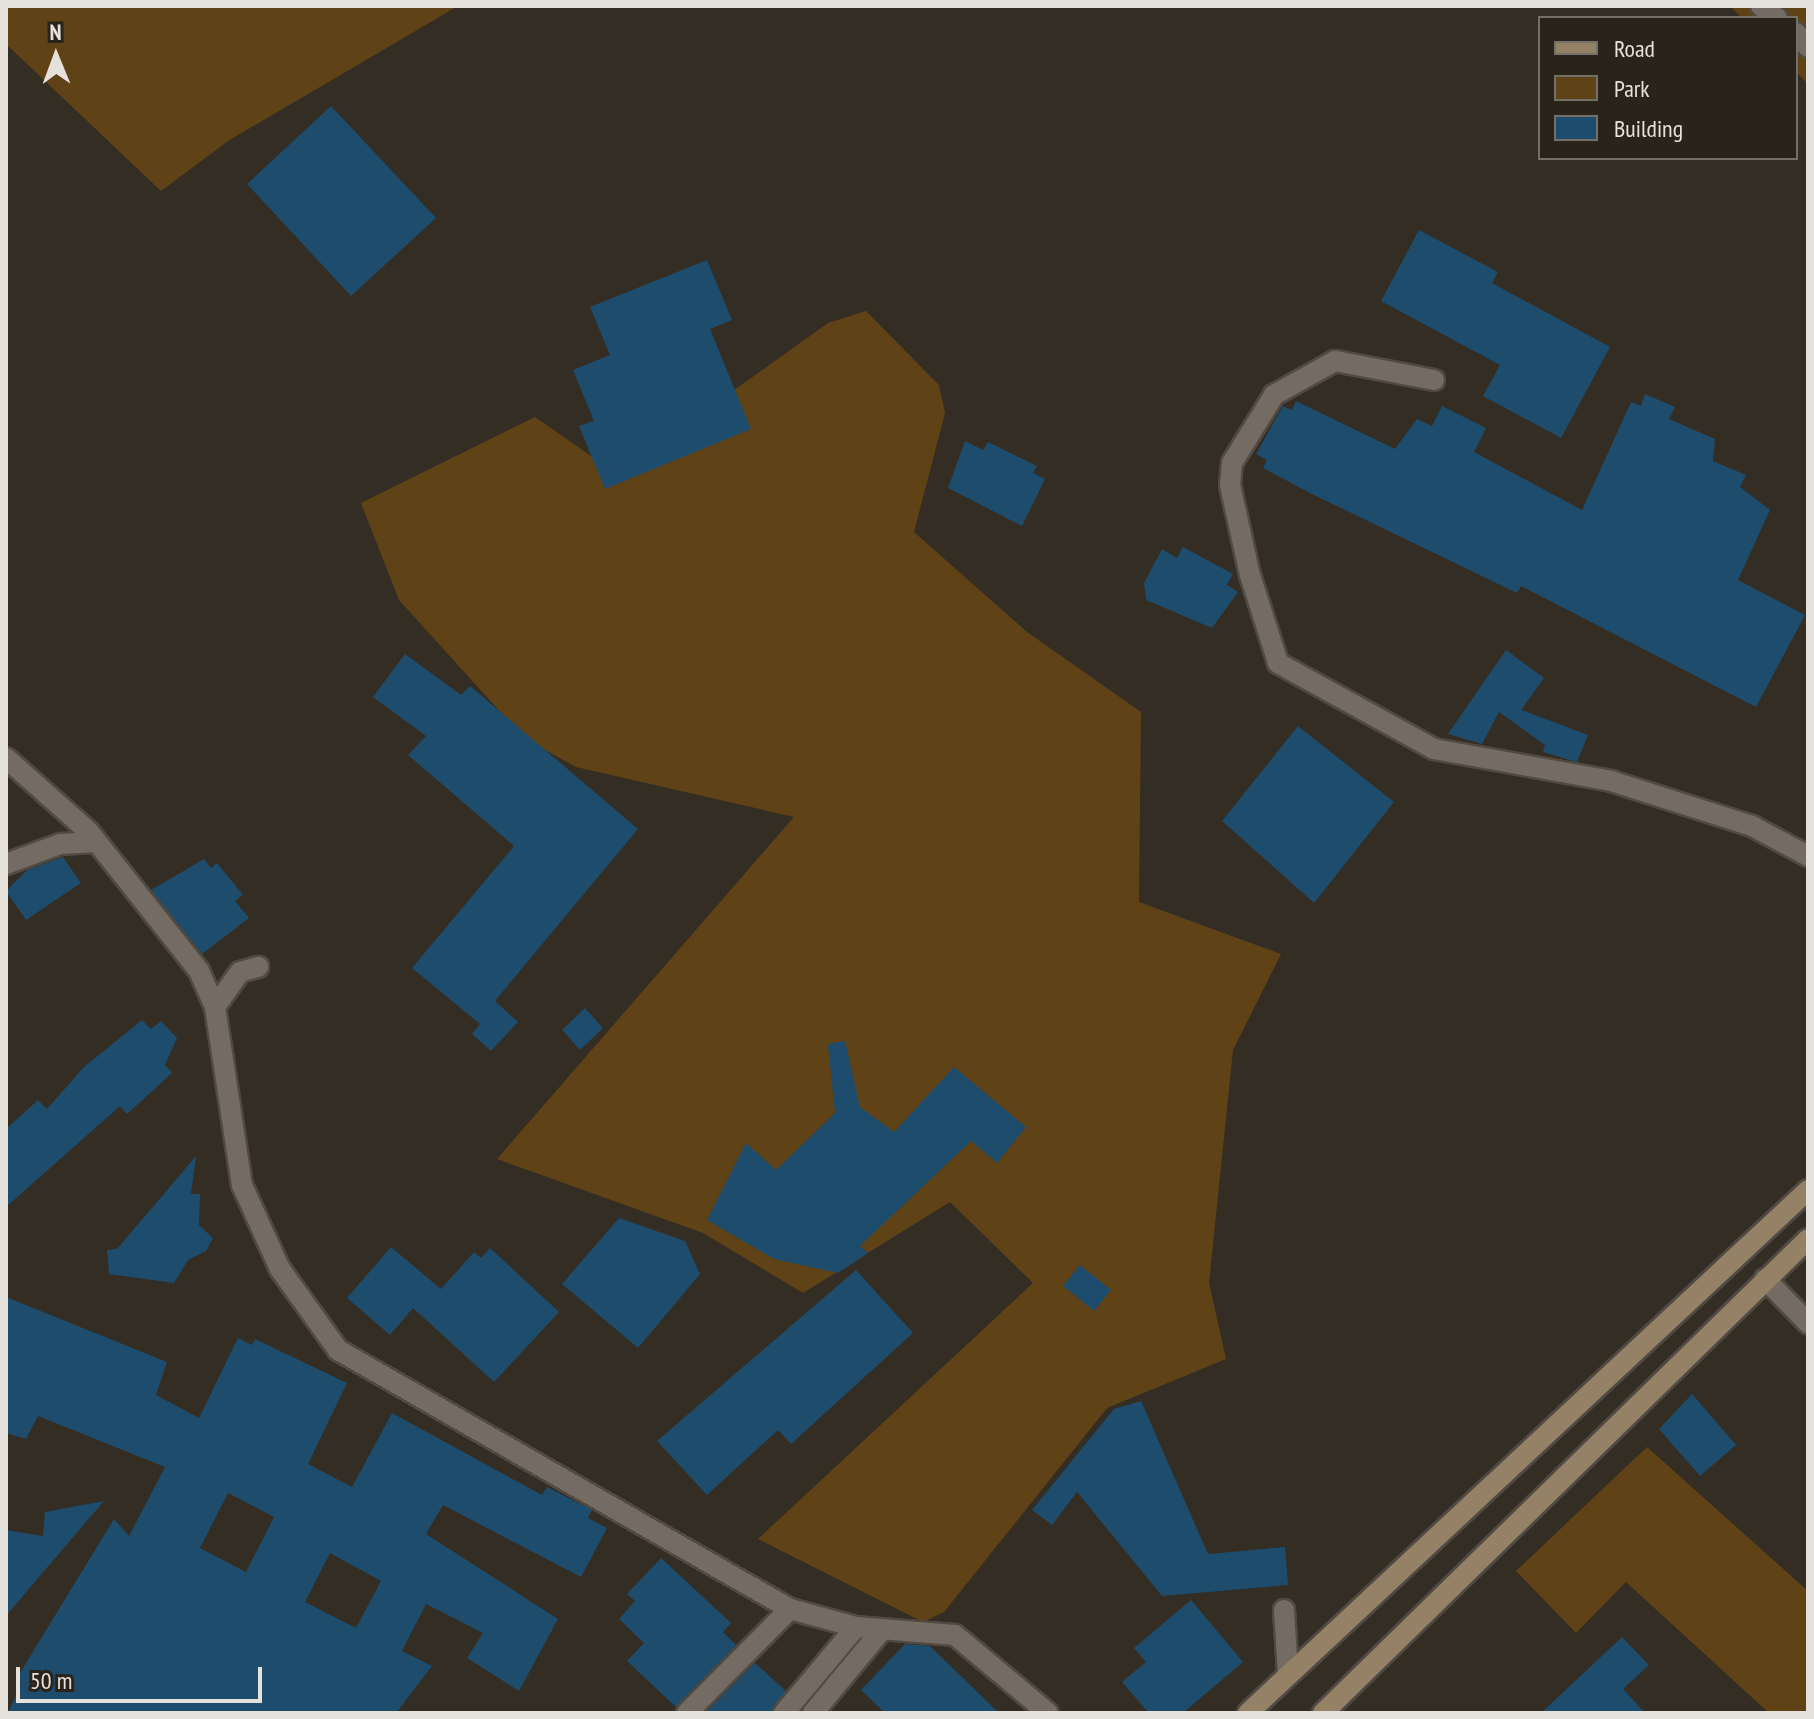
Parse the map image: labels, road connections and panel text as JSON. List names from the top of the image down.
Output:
{
  "legend": ["Road", "Park", "Building"],
  "scale_bar": "50 m",
  "north": "top"
}
